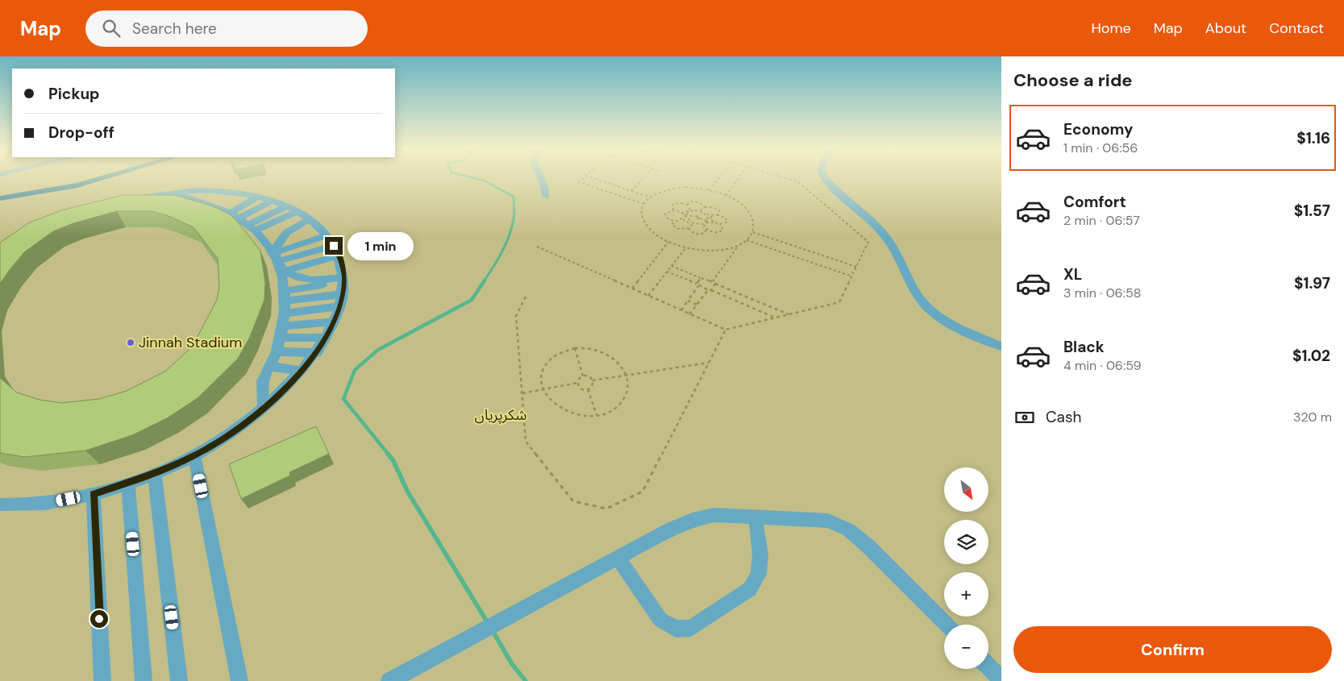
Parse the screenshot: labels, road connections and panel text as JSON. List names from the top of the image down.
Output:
{
  "parks": ["شکرپریاں"],
  "places": ["Jinnah Stadium"],
  "north": "bottom right",
  "page": {
    "header": "Map",
    "search": "Search here",
    "nav": [
      "Home",
      "Map",
      "About",
      "Contact"
    ],
    "heading": "Choose a ride",
    "banner": ["Pickup", "Drop-off"],
    "list": [
      {
        "name": "Economy",
        "note": "1 min · 06:56",
        "value": "$1.16"
      },
      {
        "name": "Comfort",
        "note": "2 min · 06:57",
        "value": "$1.57"
      },
      {
        "name": "XL",
        "note": "3 min · 06:58",
        "value": "$1.97"
      },
      {
        "name": "Black",
        "note": "4 min · 06:59",
        "value": "$1.02"
      }
    ],
    "bubble": "1 min",
    "pay": ["Cash", "320 m"],
    "map_buttons": ["+", "−"],
    "buttons": "Confirm"
  }
}
